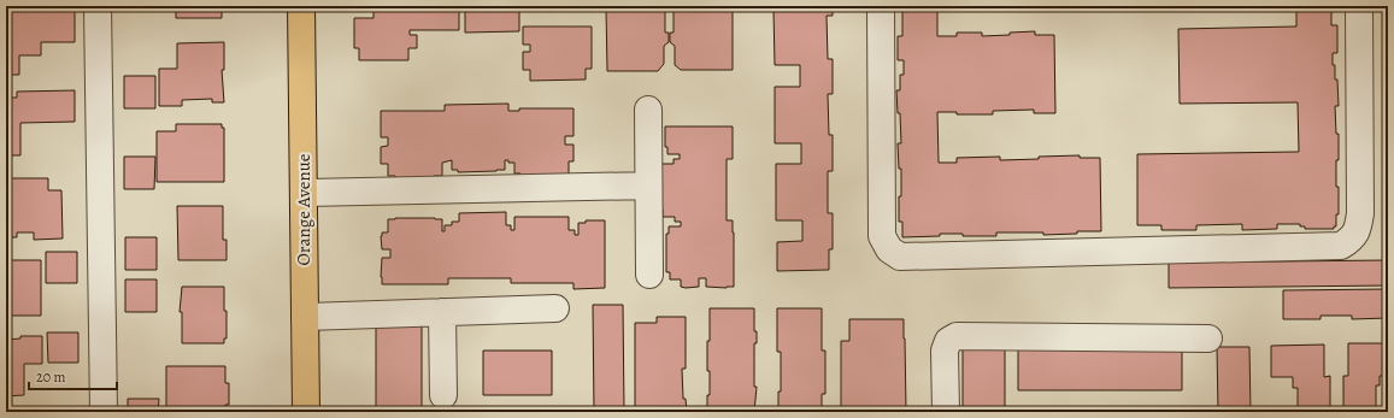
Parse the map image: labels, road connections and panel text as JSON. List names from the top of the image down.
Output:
{
  "streets": {
    "main road": ["Orange Avenue"]
  },
  "scale_bar": "20 m"
}
